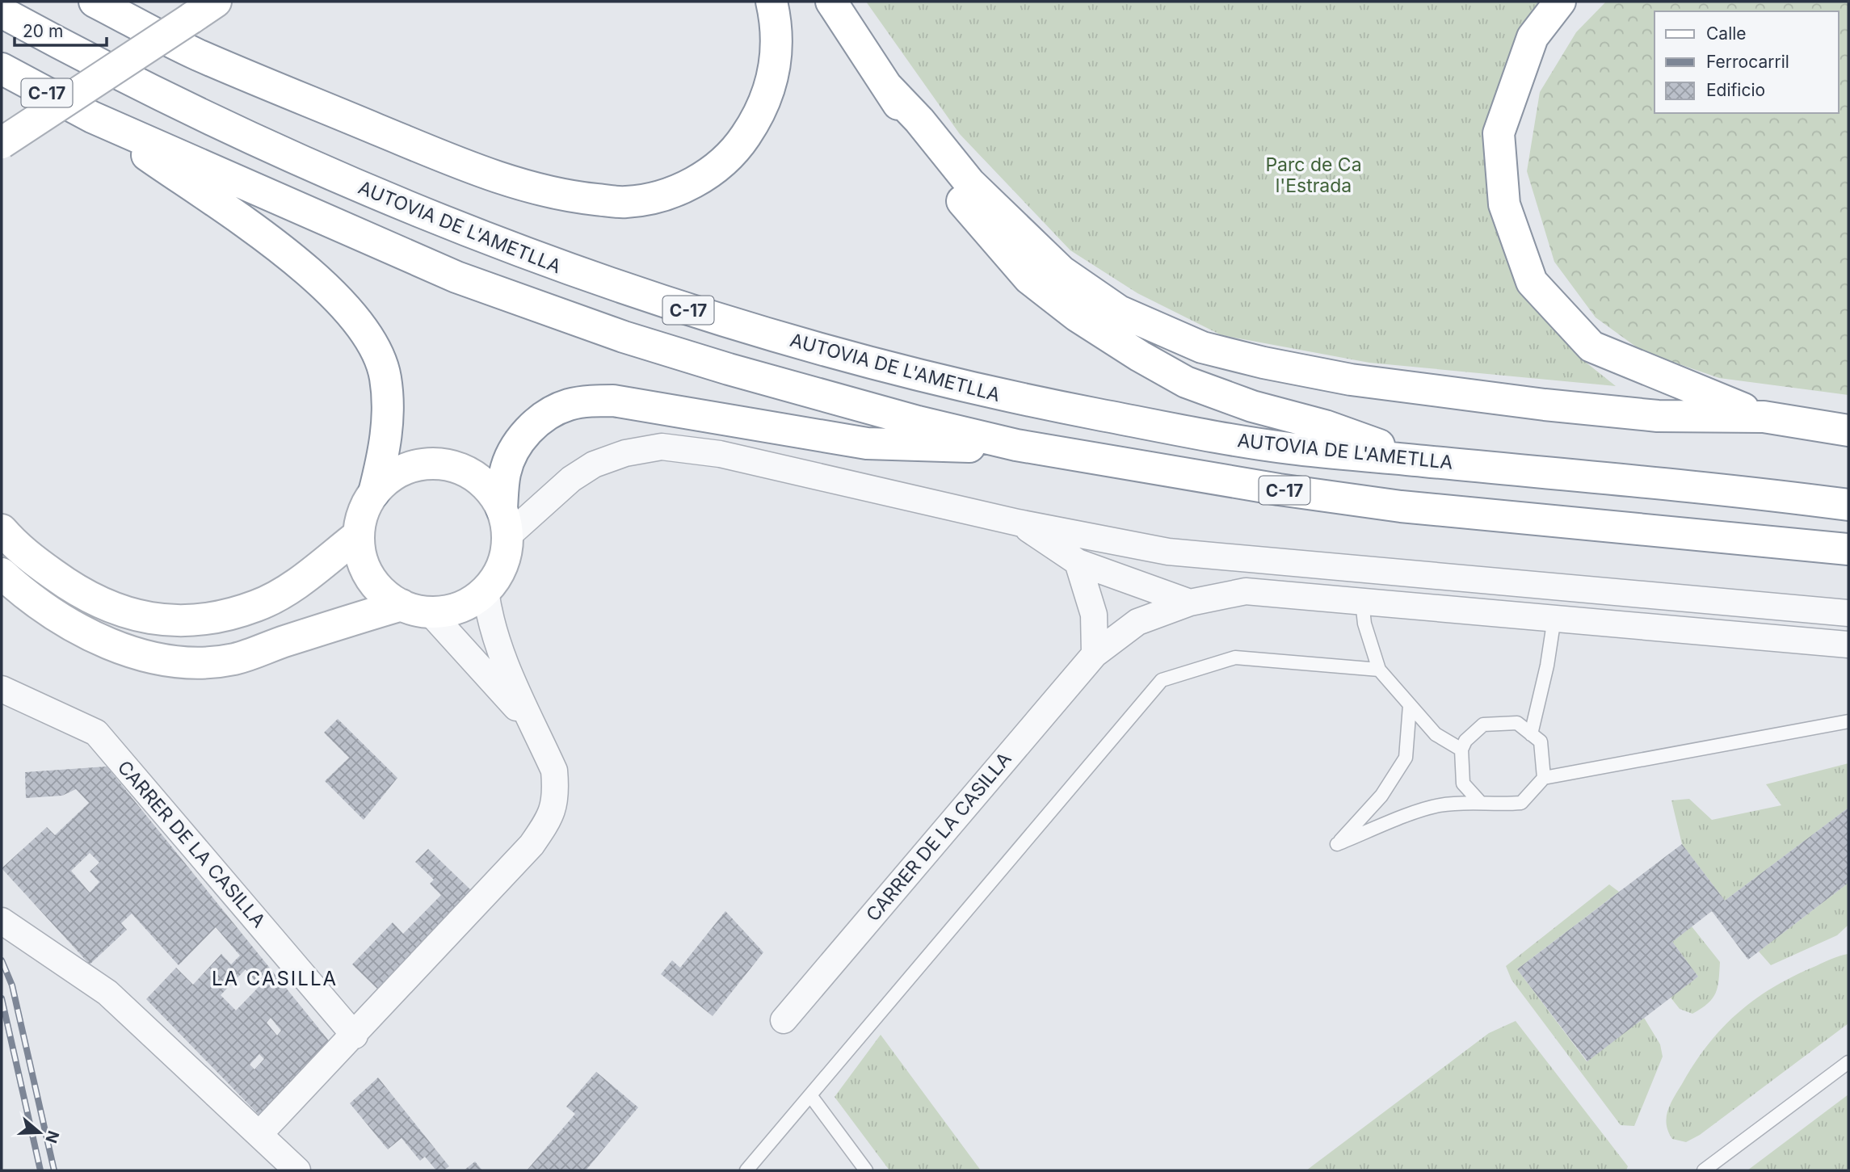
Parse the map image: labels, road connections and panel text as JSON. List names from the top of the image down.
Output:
{
  "streets": {
    "main road": ["C-17", "AUTOVIA DE L'AMETLLA"],
    "street": ["CARRER DE LA CASILLA"]
  },
  "districts": ["LA CASILLA"],
  "parks": ["Parc de Ca l'Estrada"],
  "legend": ["Calle", "Ferrocarril", "Edificio"],
  "scale_bar": "20 m",
  "north": "right"
}
